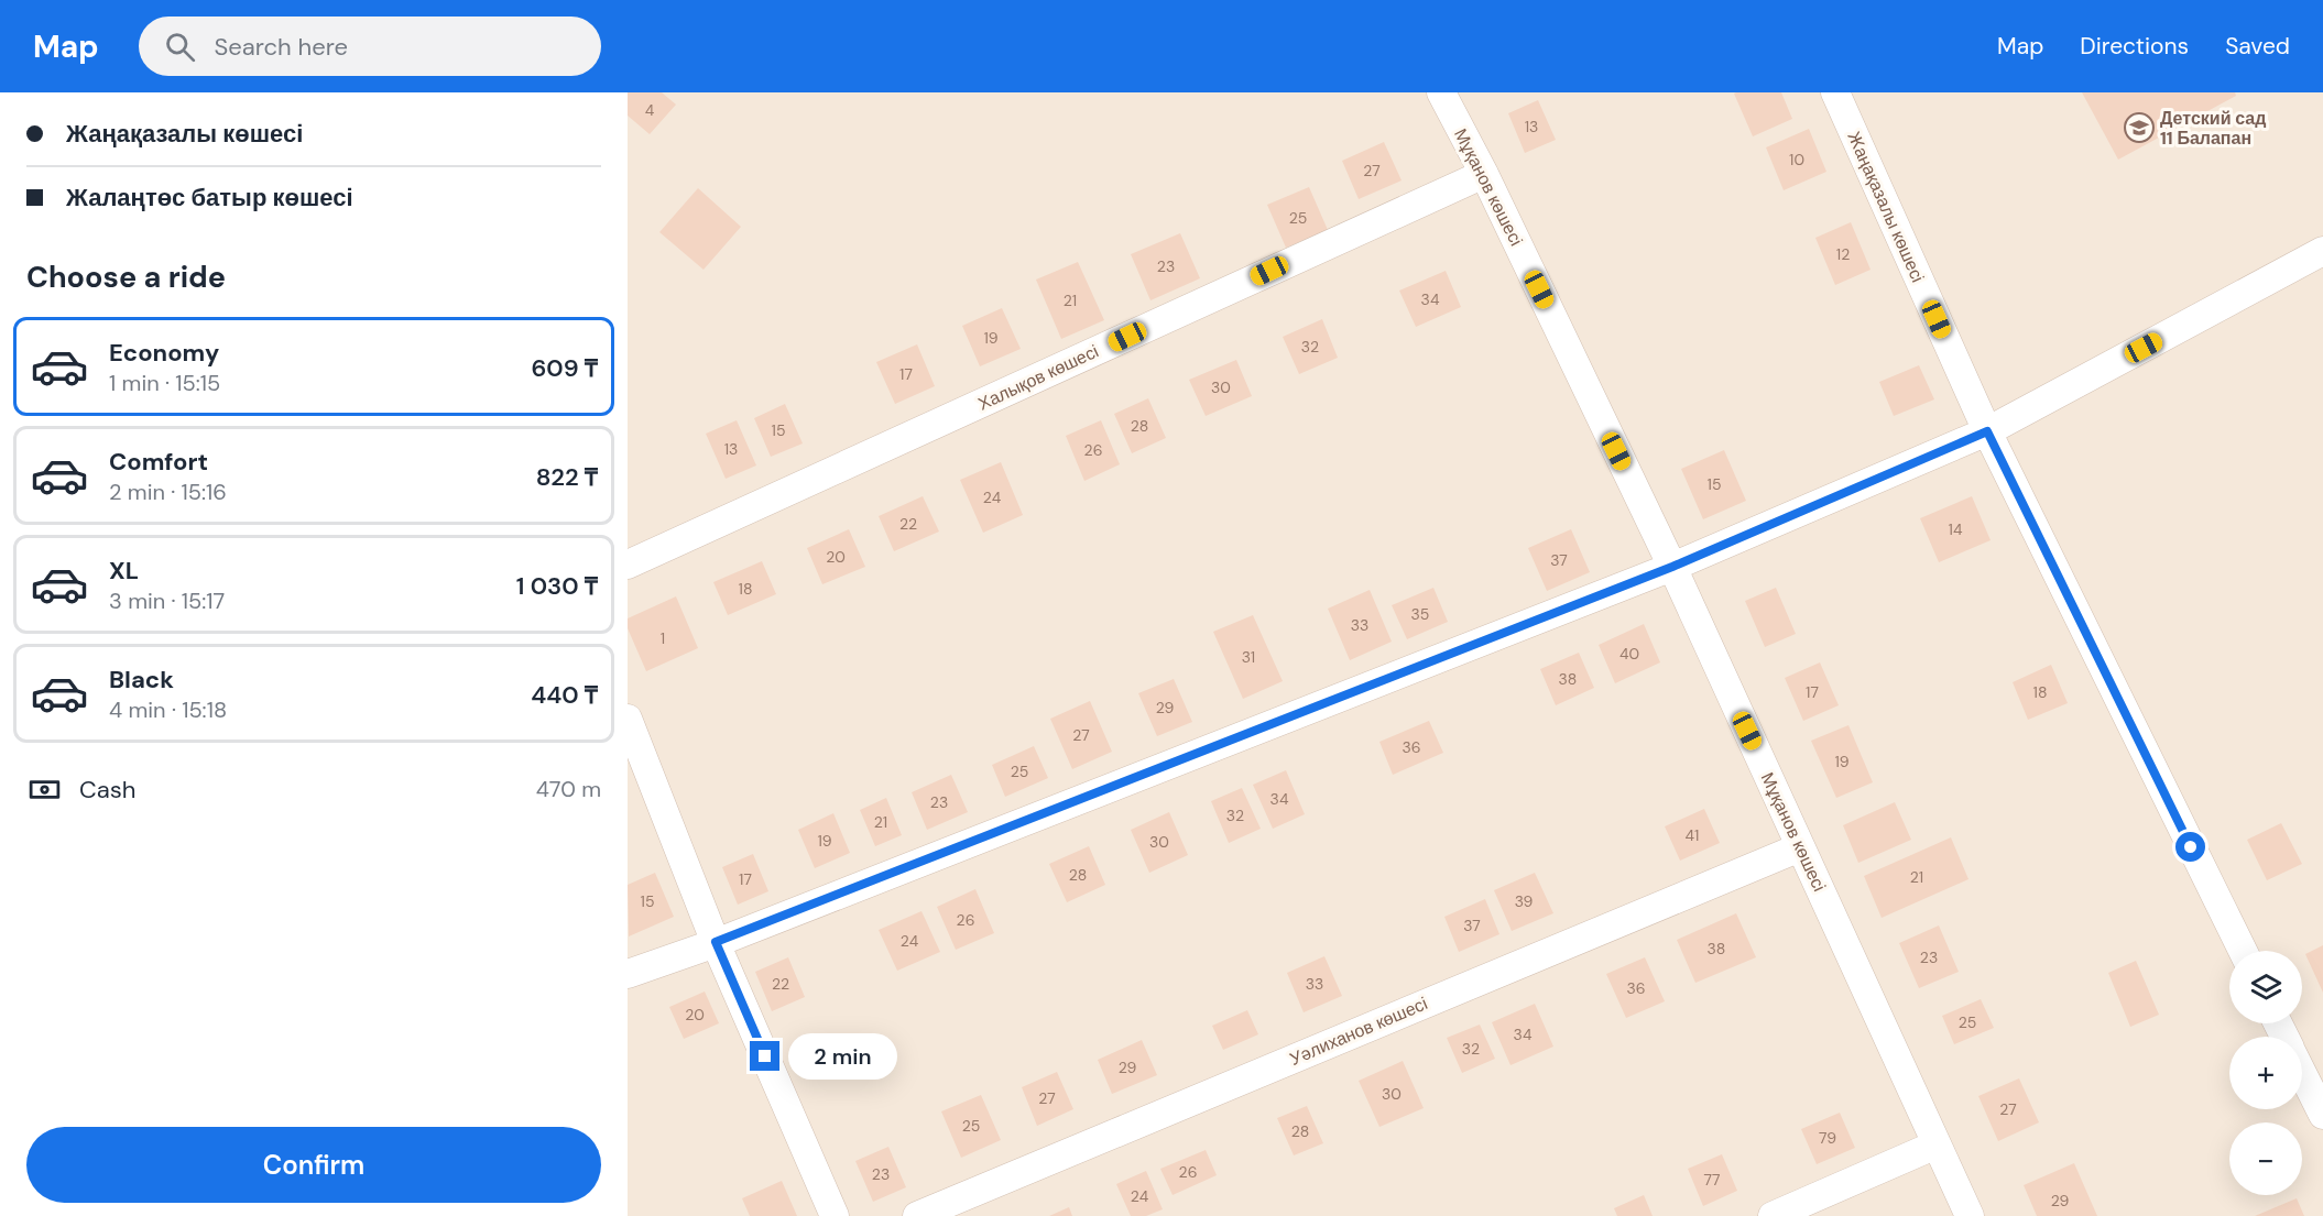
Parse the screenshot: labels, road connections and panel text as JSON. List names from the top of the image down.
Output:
{
  "streets": {
    "street": [
      "Мұқанов көшесі",
      "Жаңақазалы көшесі",
      "Халықов көшесі",
      "Уәлиханов көшесі"
    ]
  },
  "crossings": [
    ["Мұқанов көшесі", "Халықов көшесі"],
    ["Мұқанов көшесі", "Уәлиханов көшесі"]
  ],
  "places": {
    "school or university": ["Детский сад 11 Балапан"]
  },
  "house_numbers": [
    "4",
    "13",
    "10",
    "27",
    "25",
    "12",
    "23",
    "34",
    "21",
    "19",
    "32",
    "17",
    "30",
    "28",
    "15",
    "13",
    "26",
    "15",
    "24",
    "22",
    "14",
    "20",
    "37",
    "18",
    "35",
    "33",
    "1",
    "40",
    "31",
    "38",
    "17",
    "18",
    "29",
    "27",
    "36",
    "19",
    "25",
    "34",
    "23",
    "32",
    "21",
    "41",
    "19",
    "30",
    "28",
    "21",
    "17",
    "15",
    "39",
    "26",
    "37",
    "24",
    "38",
    "23",
    "22",
    "33",
    "36",
    "20",
    "25",
    "34",
    "32",
    "29",
    "30",
    "27",
    "27",
    "25",
    "28",
    "79",
    "26",
    "23",
    "77",
    "24",
    "29"
  ],
  "page": {
    "header": "Map",
    "search": "Search here",
    "nav": ["Map", "Directions", "Saved"],
    "banner": ["Жаңақазалы көшесі", "Жалаңтөс батыр көшесі"],
    "heading": "Choose a ride",
    "list": [
      {
        "name": "Economy",
        "note": "1 min · 15:15",
        "value": "609 ₸"
      },
      {
        "name": "Comfort",
        "note": "2 min · 15:16",
        "value": "822 ₸"
      },
      {
        "name": "XL",
        "note": "3 min · 15:17",
        "value": "1 030 ₸"
      },
      {
        "name": "Black",
        "note": "4 min · 15:18",
        "value": "440 ₸"
      }
    ],
    "pay": ["Cash", "470 m"],
    "map_buttons": ["+", "−"],
    "bubble": "2 min",
    "buttons": "Confirm"
  }
}
